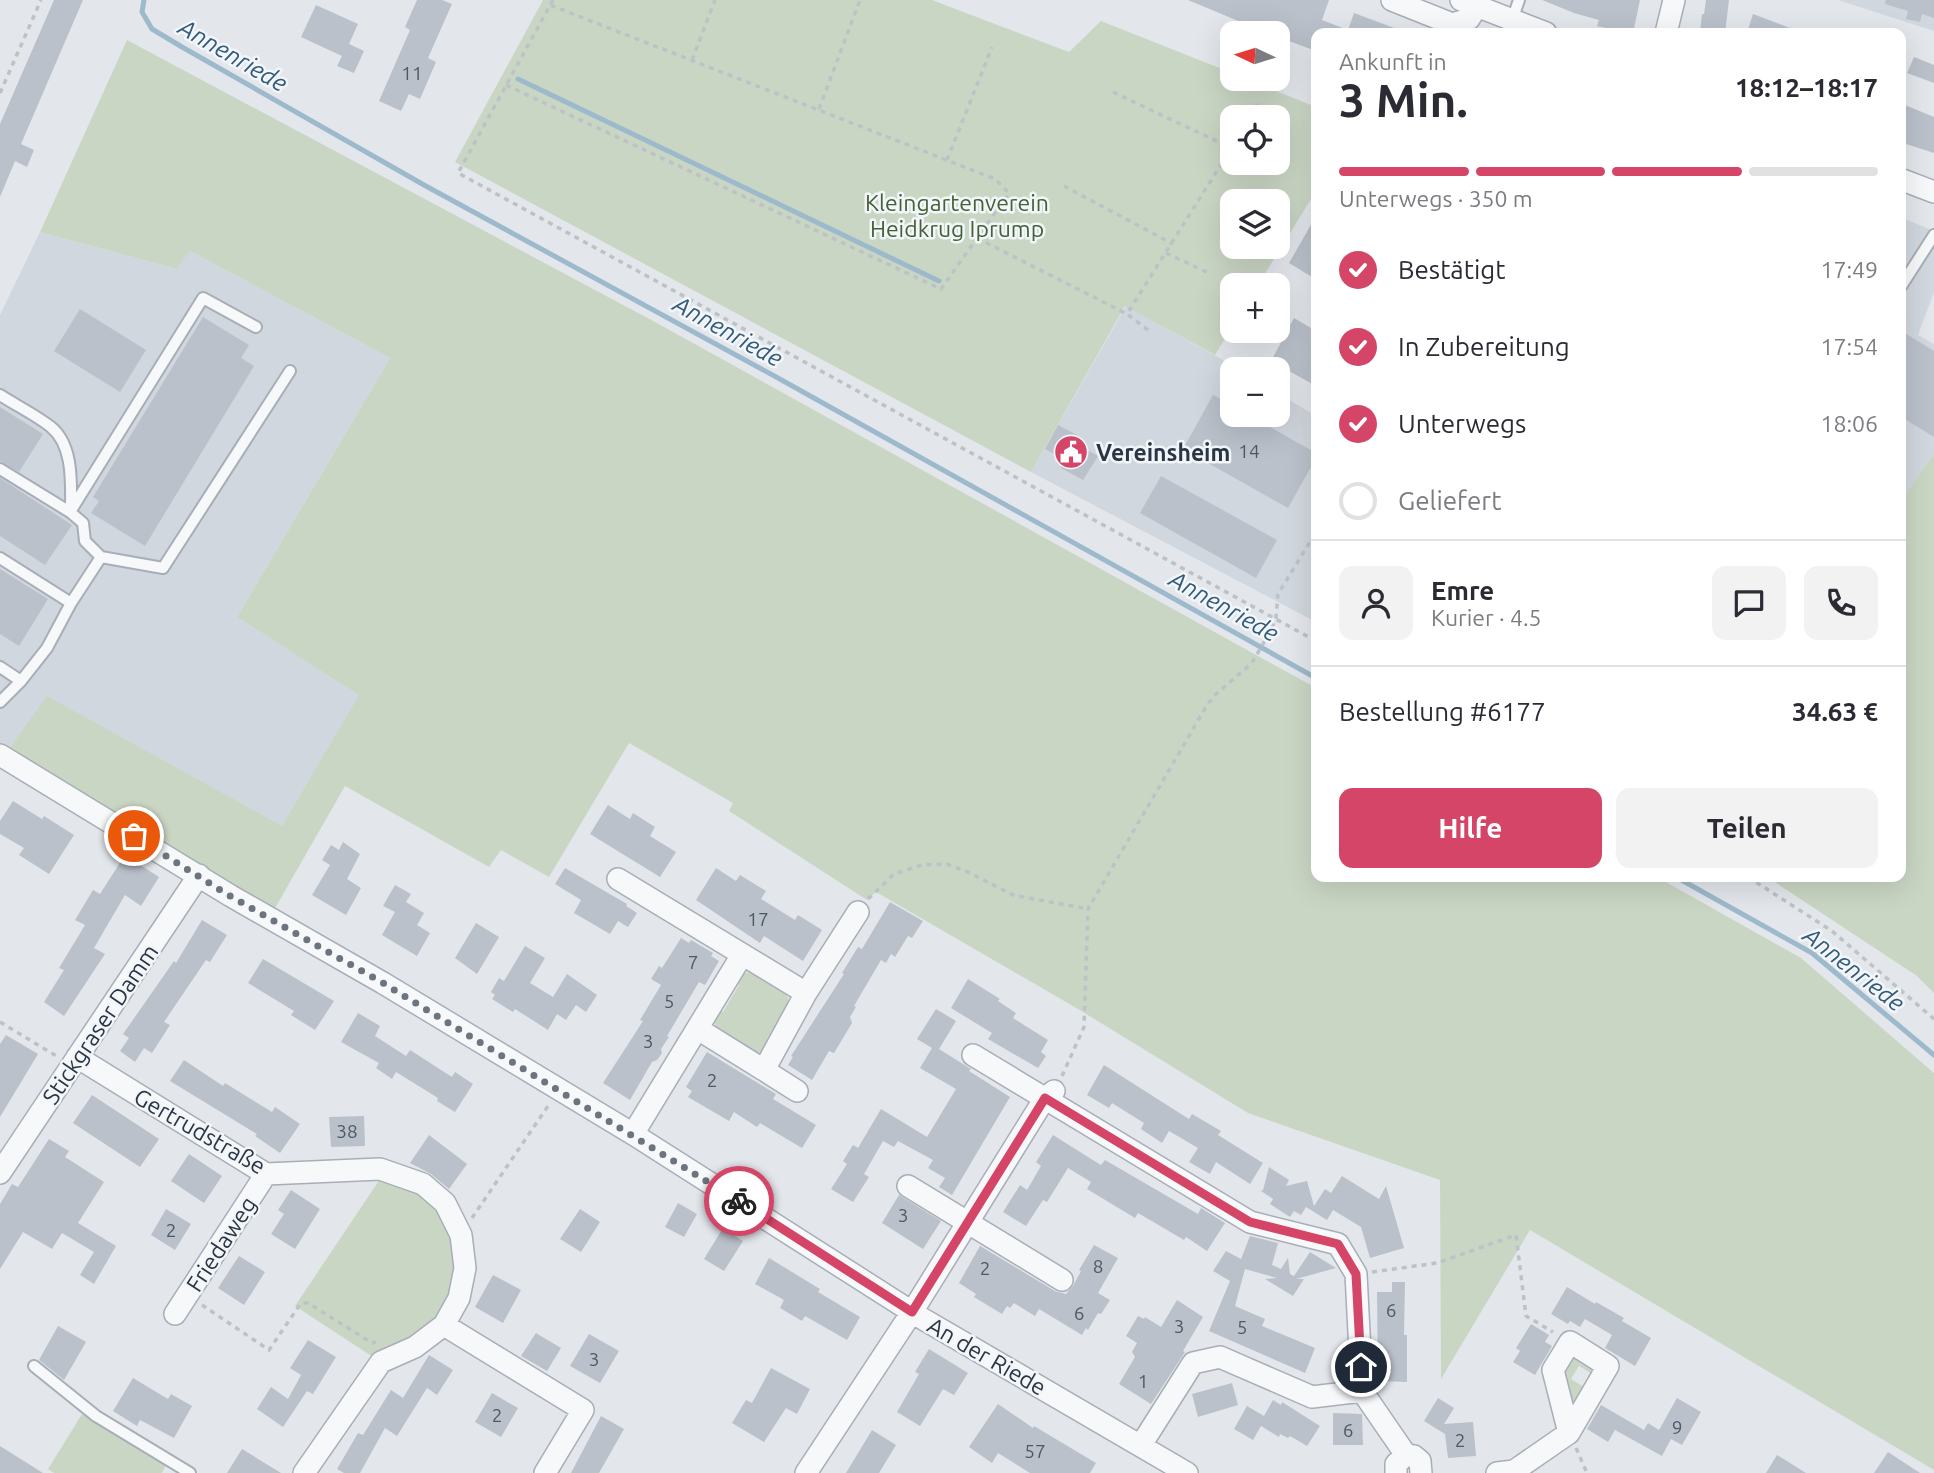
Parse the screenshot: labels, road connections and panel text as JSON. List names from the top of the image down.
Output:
{
  "streets": {
    "street": [
      "Stickgraser Damm",
      "Gertrudstraße",
      "Friedaweg",
      "An der Riede"
    ]
  },
  "crossings": [
    ["Stickgraser Damm", "Gertrudstraße"],
    ["Stickgraser Damm", "An der Riede"],
    ["Gertrudstraße", "Friedaweg"]
  ],
  "water": ["Annenriede"],
  "parks": ["Kleingartenverein Heidkrug Iprump"],
  "places": {
    "public building": ["Vereinsheim"]
  },
  "house_numbers": [
    "11",
    "14",
    "17",
    "7",
    "5",
    "3",
    "2",
    "38",
    "3",
    "2",
    "8",
    "2",
    "6",
    "6",
    "3",
    "5",
    "3",
    "1",
    "2",
    "9",
    "6",
    "2",
    "57"
  ],
  "north": "left",
  "page": {
    "map_buttons": ["+", "−"],
    "heading": ["3 Min.", "Ankunft in", "18:12–18:17"],
    "panel": [
      "Emre",
      "Kurier · 4.5",
      "Bestellung #6177",
      "34.63 €"
    ],
    "bar": "Unterwegs · 350 m",
    "list": [
      ["Bestätigt", "17:49"],
      ["In Zubereitung", "17:54"],
      ["Unterwegs", "18:06"],
      "Geliefert"
    ],
    "buttons": ["Hilfe", "Teilen"]
  }
}
